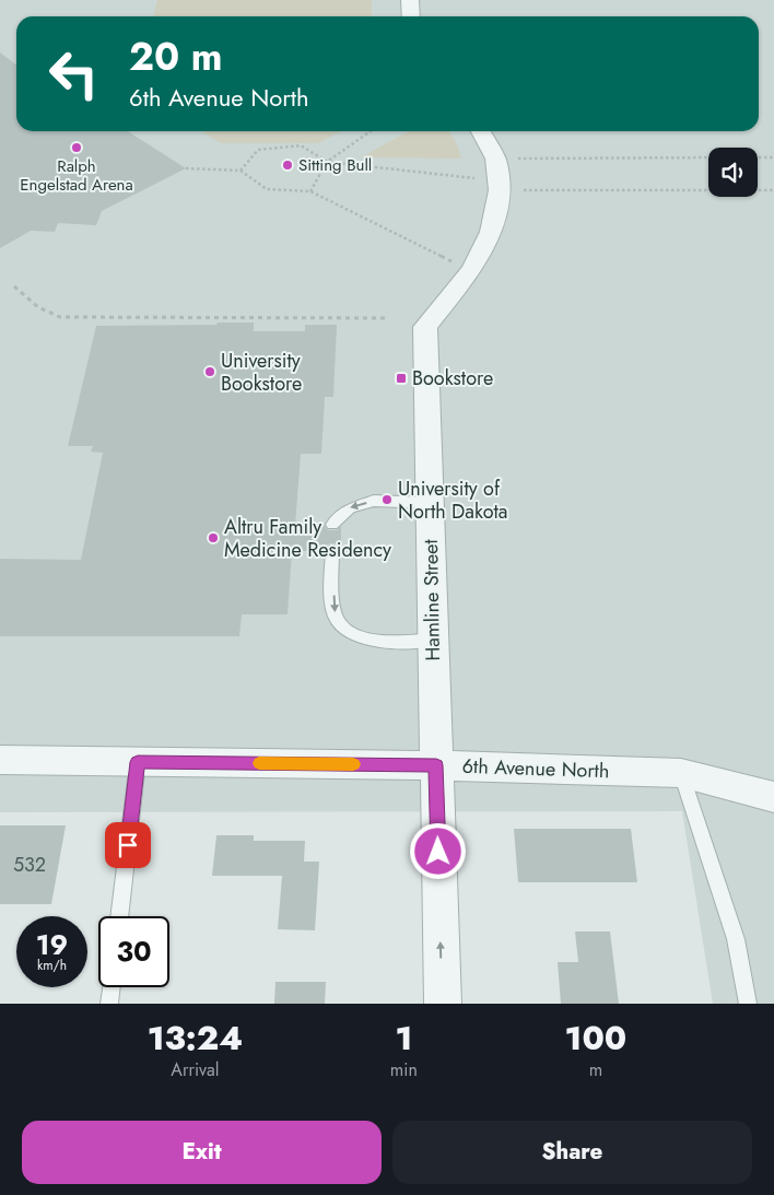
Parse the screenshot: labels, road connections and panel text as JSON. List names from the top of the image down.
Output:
{
  "streets": {
    "street": ["Hamline Street", "6th Avenue North"]
  },
  "crossings": [
    ["Hamline Street", "6th Avenue North"]
  ],
  "places": {
    "other": [
      "Ralph Engelstad Arena",
      "Sitting Bull",
      "University Bookstore",
      "University of North Dakota",
      "Altru Family Medicine Residency"
    ],
    "transit": ["Bookstore"]
  },
  "house_numbers": ["532"],
  "page": {
    "turn": ["20 m", "6th Avenue North"],
    "speed": "19 km/h",
    "limit": "30",
    "eta": [
      "13:24",
      "Arrival",
      "1",
      "min",
      "100",
      "m"
    ],
    "buttons": ["Exit", "Share"]
  }
}
